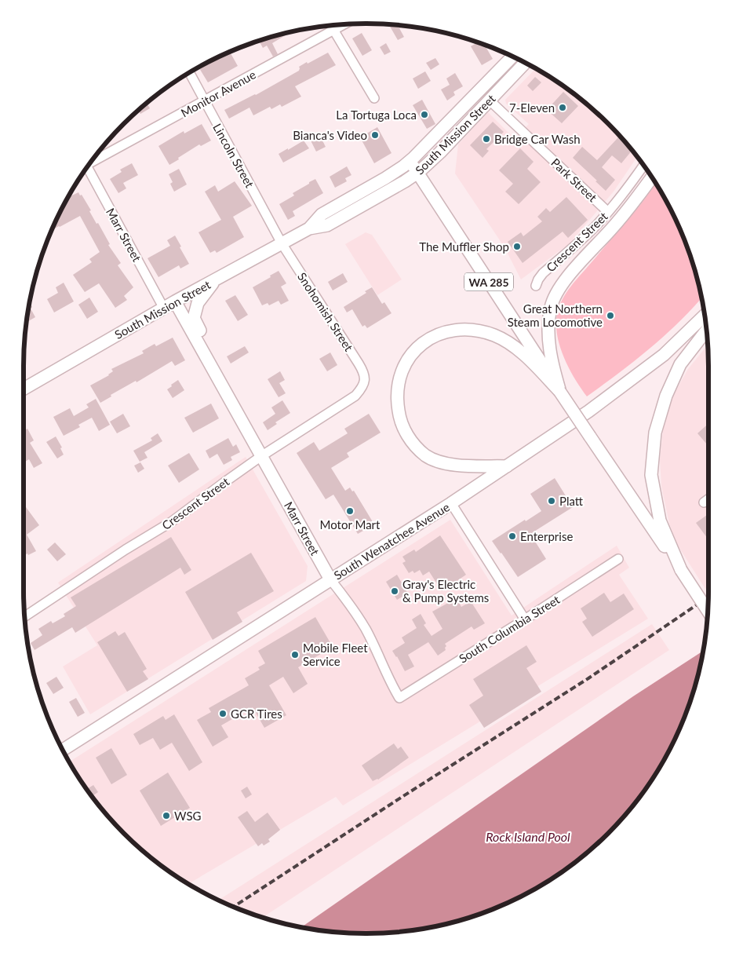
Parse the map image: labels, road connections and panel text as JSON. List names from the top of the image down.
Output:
{
  "streets": {
    "main road": [
      "South Mission Street",
      "Marr Street",
      "WA 285",
      "South Wenatchee Avenue"
    ],
    "street": [
      "Monitor Avenue",
      "Lincoln Street",
      "Park Street",
      "Crescent Street",
      "Snohomish Street",
      "South Columbia Street"
    ]
  },
  "crossings": [
    ["Monitor Avenue", "Lincoln Street"],
    ["South Mission Street", "Lincoln Street"],
    ["South Mission Street", "Park Street"],
    ["South Mission Street", "Marr Street"],
    ["South Mission Street", "WA 285"],
    ["South Mission Street", "Snohomish Street"],
    ["Lincoln Street", "Snohomish Street"],
    ["Park Street", "Crescent Street"],
    ["Marr Street", "Crescent Street"],
    ["Marr Street", "South Wenatchee Avenue"],
    ["Marr Street", "South Columbia Street"],
    ["Crescent Street", "Snohomish Street"]
  ],
  "water": ["Rock Island Pool"],
  "places": [
    "7-Eleven",
    "La Tortuga Loca",
    "Bianca's Video",
    "Bridge Car Wash",
    "The Muffler Shop",
    "Great Northern Steam Locomotive",
    "Platt",
    "Motor Mart",
    "Enterprise",
    "Gray's Electric & Pump Systems",
    "Mobile Fleet Service",
    "GCR Tires",
    "WSG"
  ]
}
